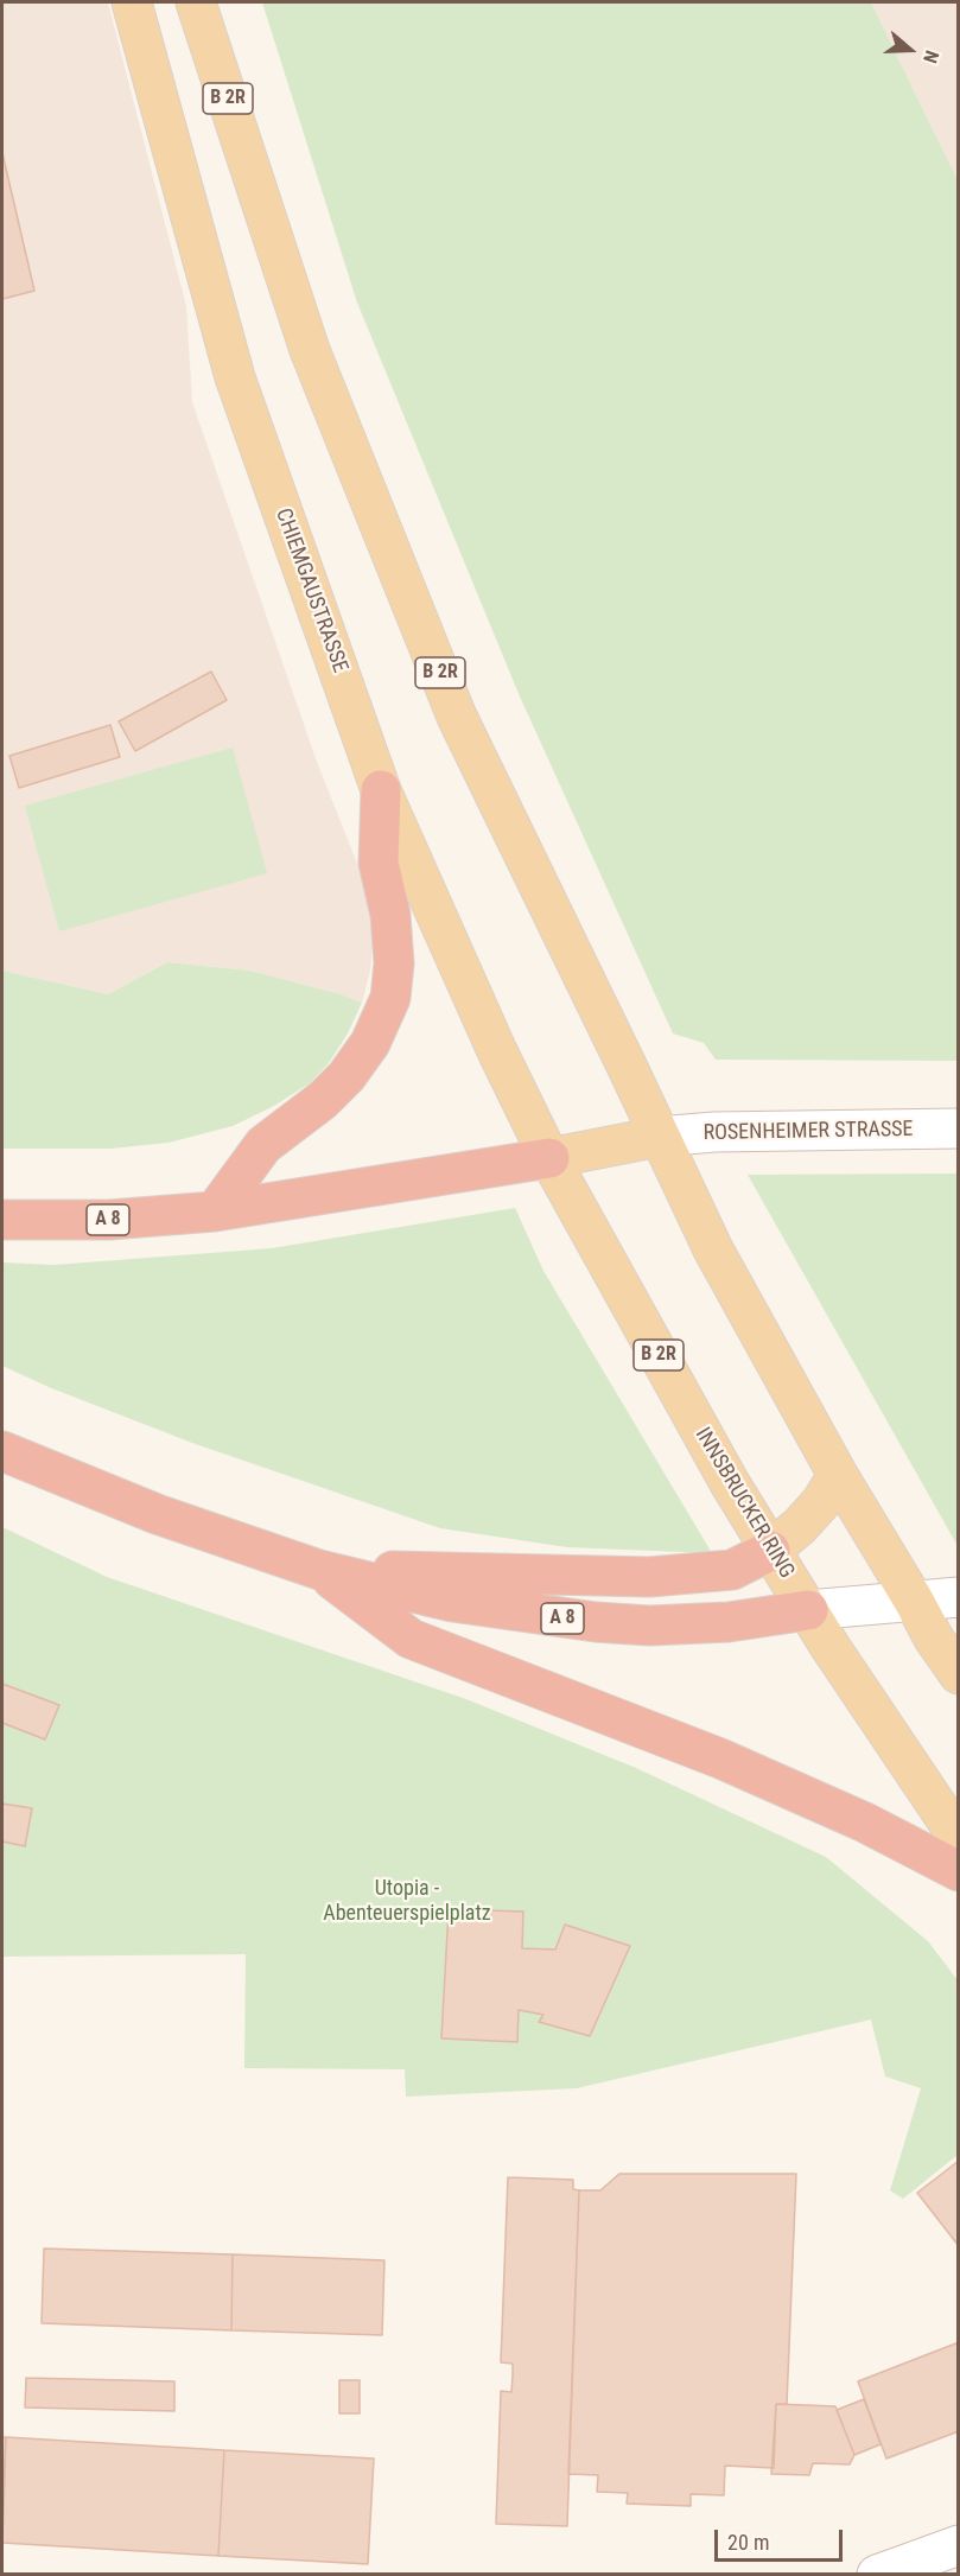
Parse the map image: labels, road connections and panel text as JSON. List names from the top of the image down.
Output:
{
  "streets": {
    "highway": ["A 8"],
    "main road": [
      "B 2R",
      "CHIEMGAUSTRASSE",
      "ROSENHEIMER STRASSE",
      "INNSBRUCKER RING"
    ]
  },
  "crossings": [
    ["B 2R", "ROSENHEIMER STRASSE"],
    ["CHIEMGAUSTRASSE", "A 8"],
    ["CHIEMGAUSTRASSE", "INNSBRUCKER RING"],
    ["A 8", "INNSBRUCKER RING"]
  ],
  "parks": ["Utopia - Abenteuerspielplatz"],
  "scale_bar": "20 m",
  "north": "right"
}
